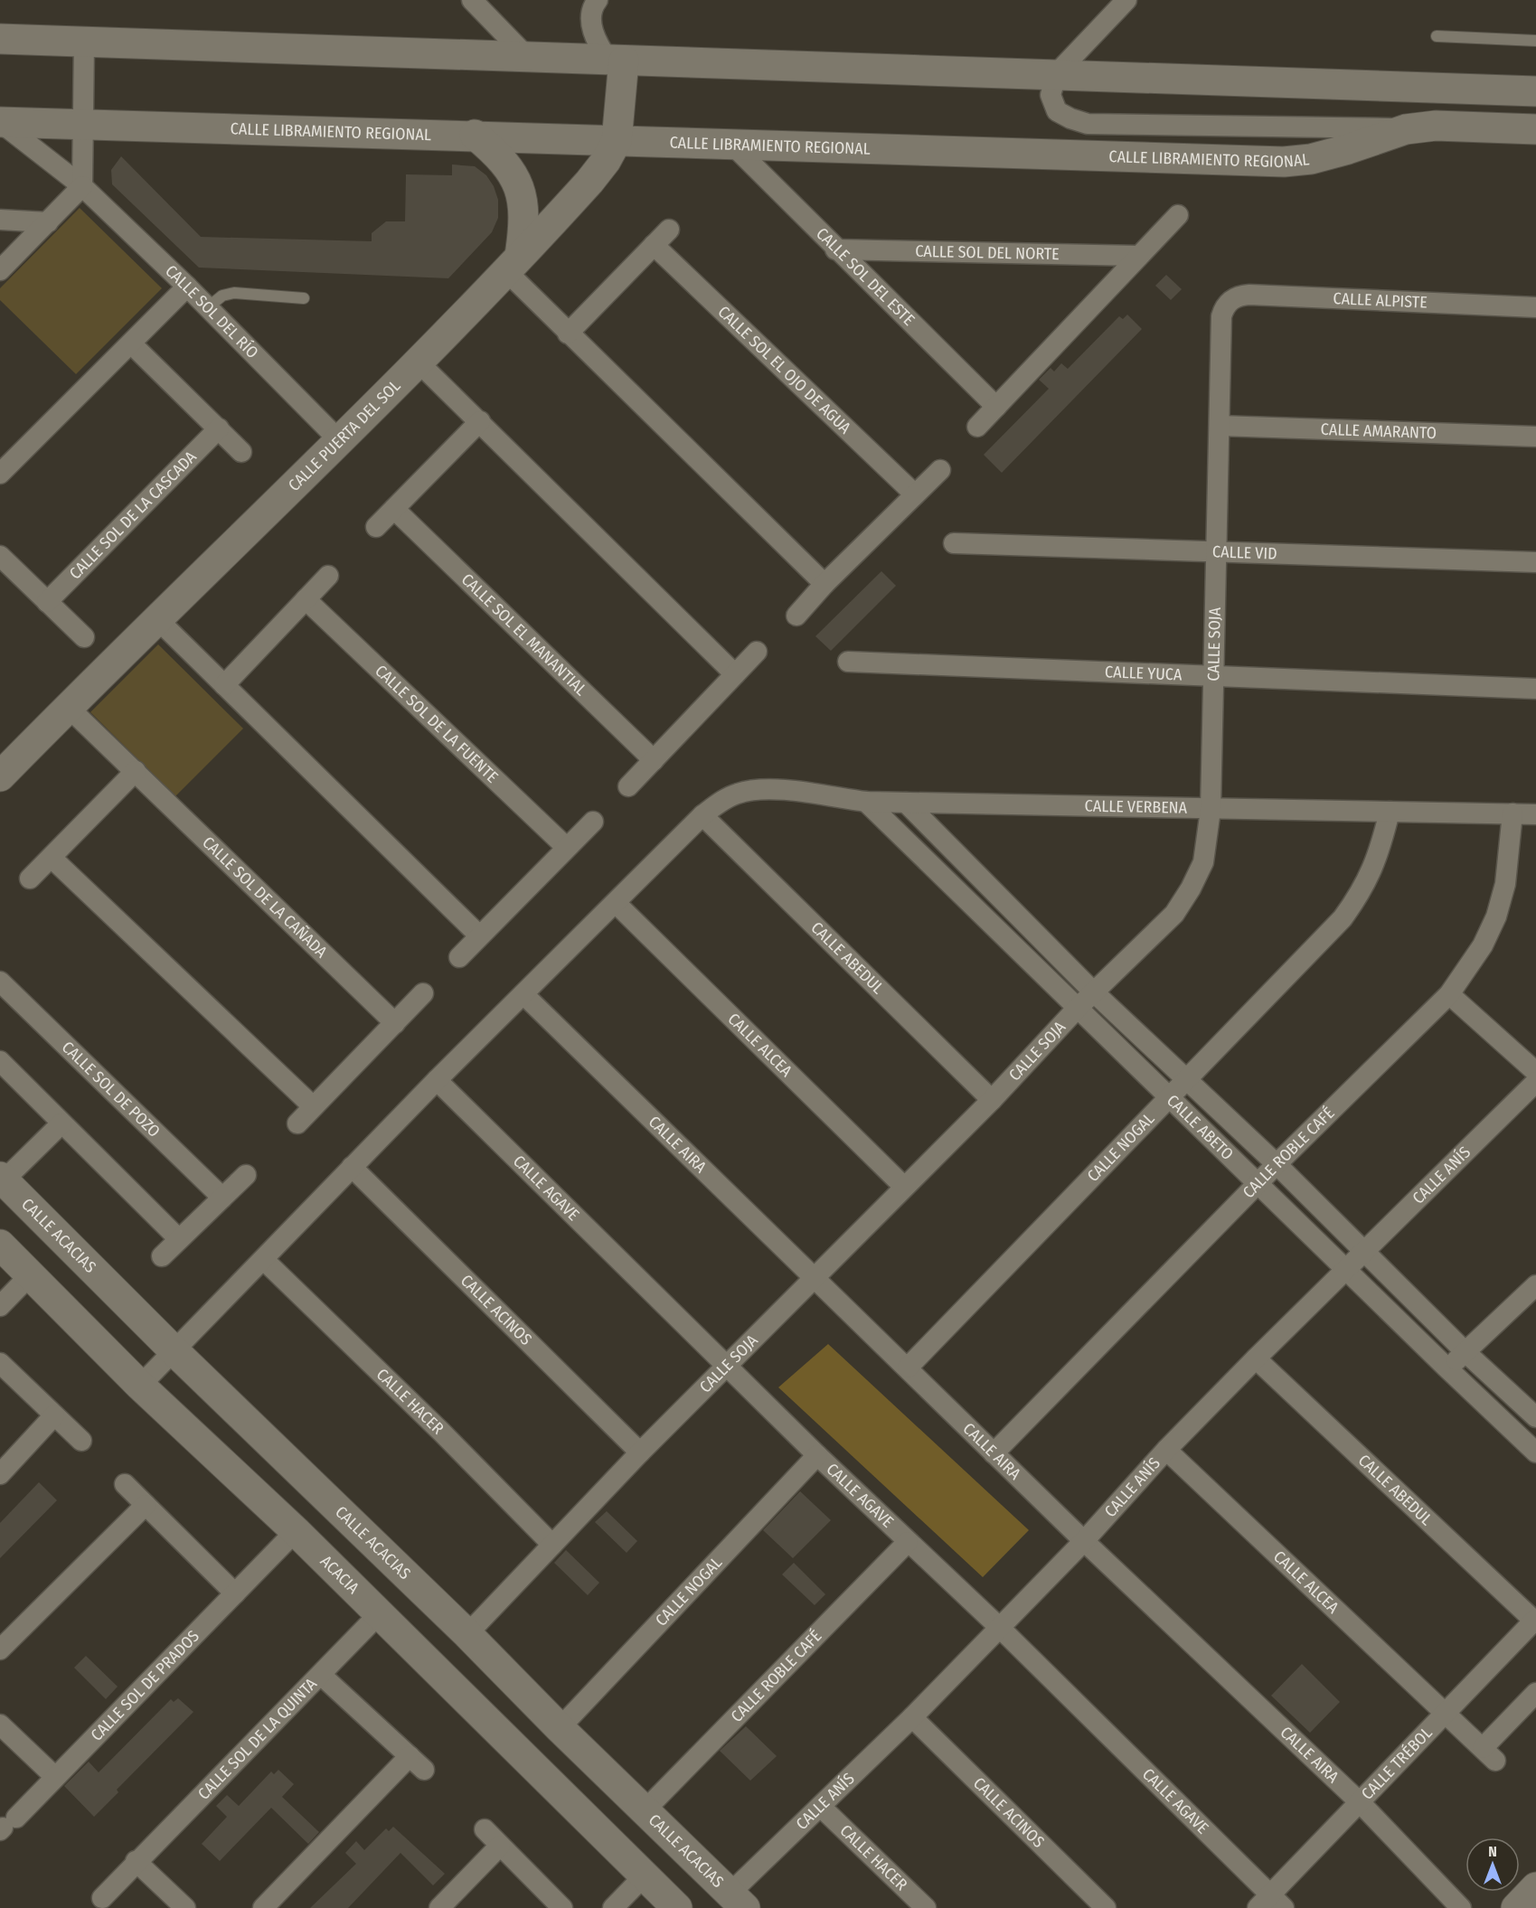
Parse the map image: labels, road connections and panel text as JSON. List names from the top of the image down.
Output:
{
  "streets": {
    "street": [
      "CALLE LIBRAMIENTO REGIONAL",
      "CALLE SOL DEL NORTE",
      "CALLE SOL DEL ESTE",
      "CALLE ALPISTE",
      "CALLE SOL DEL RÍO",
      "CALLE SOL EL OJO DE AGUA",
      "CALLE AMARANTO",
      "CALLE PUERTA DEL SOL",
      "CALLE SOL DE LA CASCADA",
      "CALLE VID",
      "CALLE SOL EL MANANTIAL",
      "CALLE SOJA",
      "CALLE YUCA",
      "CALLE SOL DE LA FUENTE",
      "CALLE VERBENA",
      "CALLE SOL DE LA CAÑADA",
      "CALLE ABEDUL",
      "CALLE ALCEA",
      "CALLE SOL DE POZO",
      "CALLE ABETO",
      "CALLE AIRA",
      "CALLE NOGAL",
      "CALLE ROBLE CAFÉ",
      "CALLE ANÍS",
      "CALLE AGAVE",
      "CALLE ACACIAS",
      "CALLE ACINOS",
      "CALLE HACER",
      "ACACIA",
      "CALLE SOL DE PRADOS",
      "CALLE SOL DE LA QUINTA",
      "CALLE TRÉBOL"
    ]
  },
  "crossings": [
    ["CALLE LIBRAMIENTO REGIONAL", "CALLE SOL DEL ESTE"],
    ["CALLE LIBRAMIENTO REGIONAL", "CALLE SOL DEL RÍO"],
    ["CALLE LIBRAMIENTO REGIONAL", "CALLE PUERTA DEL SOL"],
    ["CALLE SOL DEL NORTE", "CALLE SOL DEL ESTE"],
    ["CALLE ALPISTE", "CALLE SOJA"],
    ["CALLE SOL DEL RÍO", "CALLE PUERTA DEL SOL"],
    ["CALLE AMARANTO", "CALLE SOJA"],
    ["CALLE PUERTA DEL SOL", "CALLE SOL DE LA CAÑADA"],
    ["CALLE VID", "CALLE SOJA"],
    ["CALLE SOJA", "CALLE YUCA"],
    ["CALLE SOJA", "CALLE VERBENA"],
    ["CALLE SOJA", "CALLE ABEDUL"],
    ["CALLE SOJA", "CALLE ALCEA"],
    ["CALLE SOJA", "CALLE ABETO"],
    ["CALLE SOJA", "CALLE AIRA"],
    ["CALLE SOJA", "CALLE AGAVE"],
    ["CALLE SOJA", "CALLE ACACIAS"],
    ["CALLE SOJA", "CALLE ACINOS"],
    ["CALLE SOJA", "CALLE HACER"],
    ["CALLE VERBENA", "CALLE ABEDUL"],
    ["CALLE VERBENA", "CALLE ABETO"],
    ["CALLE VERBENA", "CALLE NOGAL"],
    ["CALLE VERBENA", "CALLE ROBLE CAFÉ"],
    ["CALLE ABEDUL", "CALLE ANÍS"],
    ["CALLE ABEDUL", "CALLE TRÉBOL"],
    ["CALLE ALCEA", "CALLE ANÍS"],
    ["CALLE ALCEA", "CALLE TRÉBOL"],
    ["CALLE ABETO", "CALLE NOGAL"],
    ["CALLE ABETO", "CALLE ROBLE CAFÉ"],
    ["CALLE ABETO", "CALLE ANÍS"],
    ["CALLE AIRA", "CALLE NOGAL"],
    ["CALLE AIRA", "CALLE ROBLE CAFÉ"],
    ["CALLE AIRA", "CALLE ANÍS"],
    ["CALLE AIRA", "CALLE TRÉBOL"],
    ["CALLE NOGAL", "CALLE AGAVE"],
    ["CALLE NOGAL", "CALLE ACACIAS"],
    ["CALLE ROBLE CAFÉ", "CALLE AGAVE"],
    ["CALLE ROBLE CAFÉ", "CALLE ACACIAS"],
    ["CALLE ANÍS", "CALLE AGAVE"],
    ["CALLE ANÍS", "CALLE ACACIAS"],
    ["CALLE ANÍS", "CALLE ACINOS"],
    ["CALLE ANÍS", "CALLE HACER"],
    ["CALLE AGAVE", "CALLE TRÉBOL"],
    ["ACACIA", "CALLE SOL DE PRADOS"],
    ["ACACIA", "CALLE SOL DE LA QUINTA"]
  ],
  "north": "top"
}
